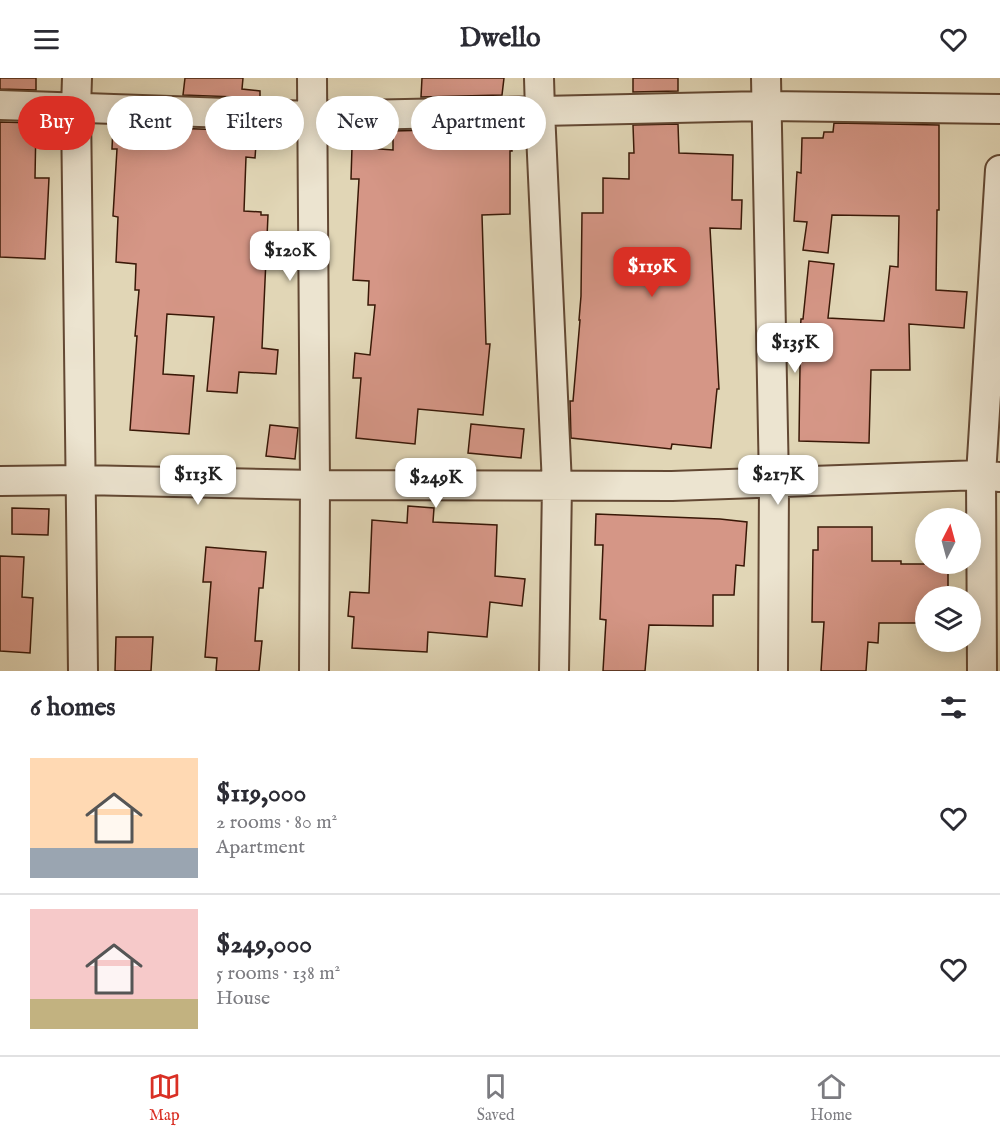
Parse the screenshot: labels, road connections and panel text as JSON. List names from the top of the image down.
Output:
{
  "north": "top",
  "page": {
    "header": "Dwello",
    "chip": [
      "Buy",
      "Rent",
      "Filters",
      "New",
      "Apartment"
    ],
    "price": [
      "$120K",
      "$119K",
      "$135K",
      "$113K",
      "$217K",
      "$249K"
    ],
    "heading": "6 homes",
    "list": [
      {
        "name": "$119,000",
        "note": "2 rooms · 80 m² · Apartment"
      },
      {
        "name": "$249,000",
        "note": "5 rooms · 138 m² · House"
      }
    ],
    "tabs": ["Map", "Saved", "Home"]
  }
}
